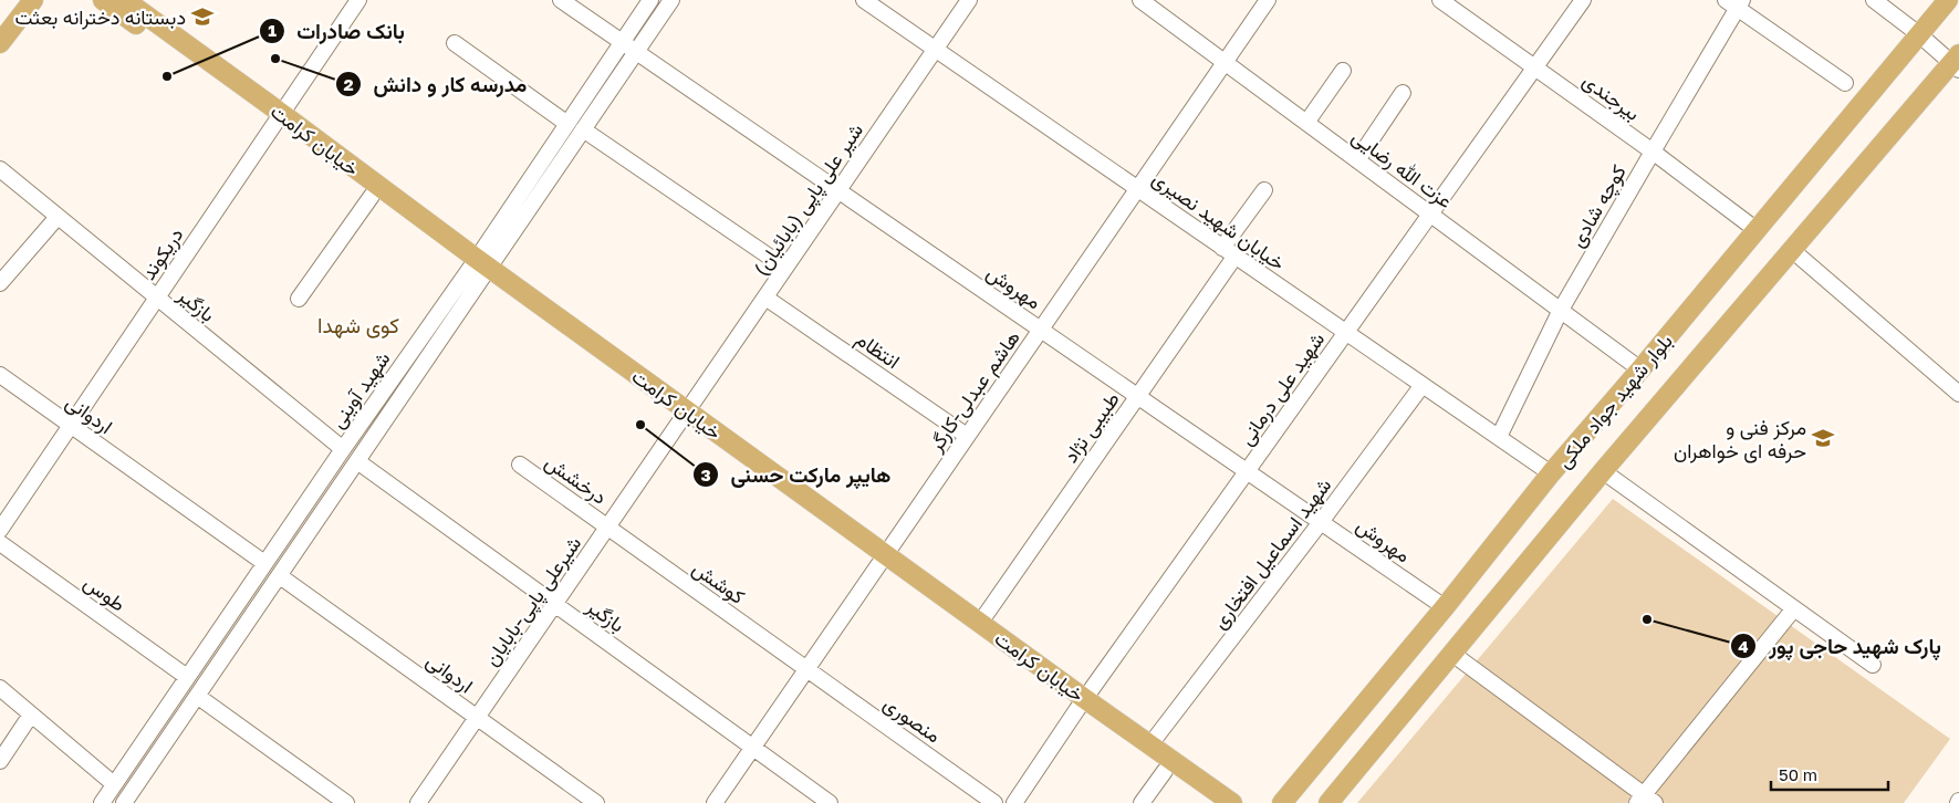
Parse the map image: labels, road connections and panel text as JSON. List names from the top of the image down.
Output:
{
  "streets": {
    "main road": ["خیابان کرامت", "بلوار شهید جواد ملکی"],
    "street": [
      "بیرجندی",
      "عزت الله رضایی",
      "شیر علی پاپی (بابائیان)",
      "کوچه شادی",
      "خیابان شهید نصیری",
      "دریکوند",
      "مهروش",
      "بازگیر",
      "انتظام",
      "شهید علی درمانی",
      "شهید آوینی",
      "هاشم عبدلی-کارگر",
      "اردوانی",
      "طبیبی نژاد",
      "درخشش",
      "شهید اسماعیل افتخاری",
      "کوشش",
      "طوس",
      "شیرعلی پاپی-بابایان",
      "منصوری"
    ]
  },
  "crossings": [
    ["بیرجندی", "کوچه شادی"],
    ["بیرجندی", "شهید علی درمانی"],
    ["بیرجندی", "بلوار شهید جواد ملکی"],
    ["خیابان کرامت", "شیر علی پاپی (بابائیان)"],
    ["خیابان کرامت", "دریکوند"],
    ["خیابان کرامت", "شهید علی درمانی"],
    ["خیابان کرامت", "شهید آوینی"],
    ["خیابان کرامت", "هاشم عبدلی-کارگر"],
    ["خیابان کرامت", "طبیبی نژاد"],
    ["خیابان کرامت", "شهید اسماعیل افتخاری"],
    ["خیابان کرامت", "شیرعلی پاپی-بابایان"],
    ["عزت الله رضایی", "کوچه شادی"],
    ["عزت الله رضایی", "شهید علی درمانی"],
    ["عزت الله رضایی", "هاشم عبدلی-کارگر"],
    ["عزت الله رضایی", "بلوار شهید جواد ملکی"],
    ["شیر علی پاپی (بابائیان)", "خیابان شهید نصیری"],
    ["شیر علی پاپی (بابائیان)", "مهروش"],
    ["شیر علی پاپی (بابائیان)", "انتظام"],
    ["شیر علی پاپی (بابائیان)", "شیرعلی پاپی-بابایان"],
    ["کوچه شادی", "خیابان شهید نصیری"],
    ["خیابان شهید نصیری", "شهید علی درمانی"],
    ["خیابان شهید نصیری", "هاشم عبدلی-کارگر"],
    ["خیابان شهید نصیری", "بلوار شهید جواد ملکی"],
    ["خیابان شهید نصیری", "طبیبی نژاد"],
    ["خیابان شهید نصیری", "شهید اسماعیل افتخاری"],
    ["دریکوند", "بازگیر"],
    ["دریکوند", "اردوانی"],
    ["مهروش", "شهید علی درمانی"],
    ["مهروش", "شهید آوینی"],
    ["مهروش", "هاشم عبدلی-کارگر"],
    ["مهروش", "بلوار شهید جواد ملکی"],
    ["مهروش", "طبیبی نژاد"],
    ["مهروش", "شهید اسماعیل افتخاری"],
    ["بازگیر", "شهید آوینی"],
    ["بازگیر", "هاشم عبدلی-کارگر"],
    ["بازگیر", "شیرعلی پاپی-بابایان"],
    ["انتظام", "هاشم عبدلی-کارگر"],
    ["شهید آوینی", "اردوانی"],
    ["شهید آوینی", "طوس"],
    ["هاشم عبدلی-کارگر", "کوشش"],
    ["هاشم عبدلی-کارگر", "منصوری"],
    ["اردوانی", "شیرعلی پاپی-بابایان"],
    ["درخشش", "کوشش"],
    ["درخشش", "شیرعلی پاپی-بابایان"],
    ["کوشش", "شیرعلی پاپی-بابایان"],
    ["کوشش", "منصوری"]
  ],
  "districts": ["کوی شهدا"],
  "places": {
    "school or university": ["دبستانه دخترانه بعثت", "مرکز فنی و حرفه ای خواهران"],
    "other": [
      "مدرسه کار و دانش",
      "بانک صادرات",
      "هایپر مارکت حسنی",
      "پارک شهید حاجی پور"
    ]
  },
  "scale_bar": "50 m"
}
